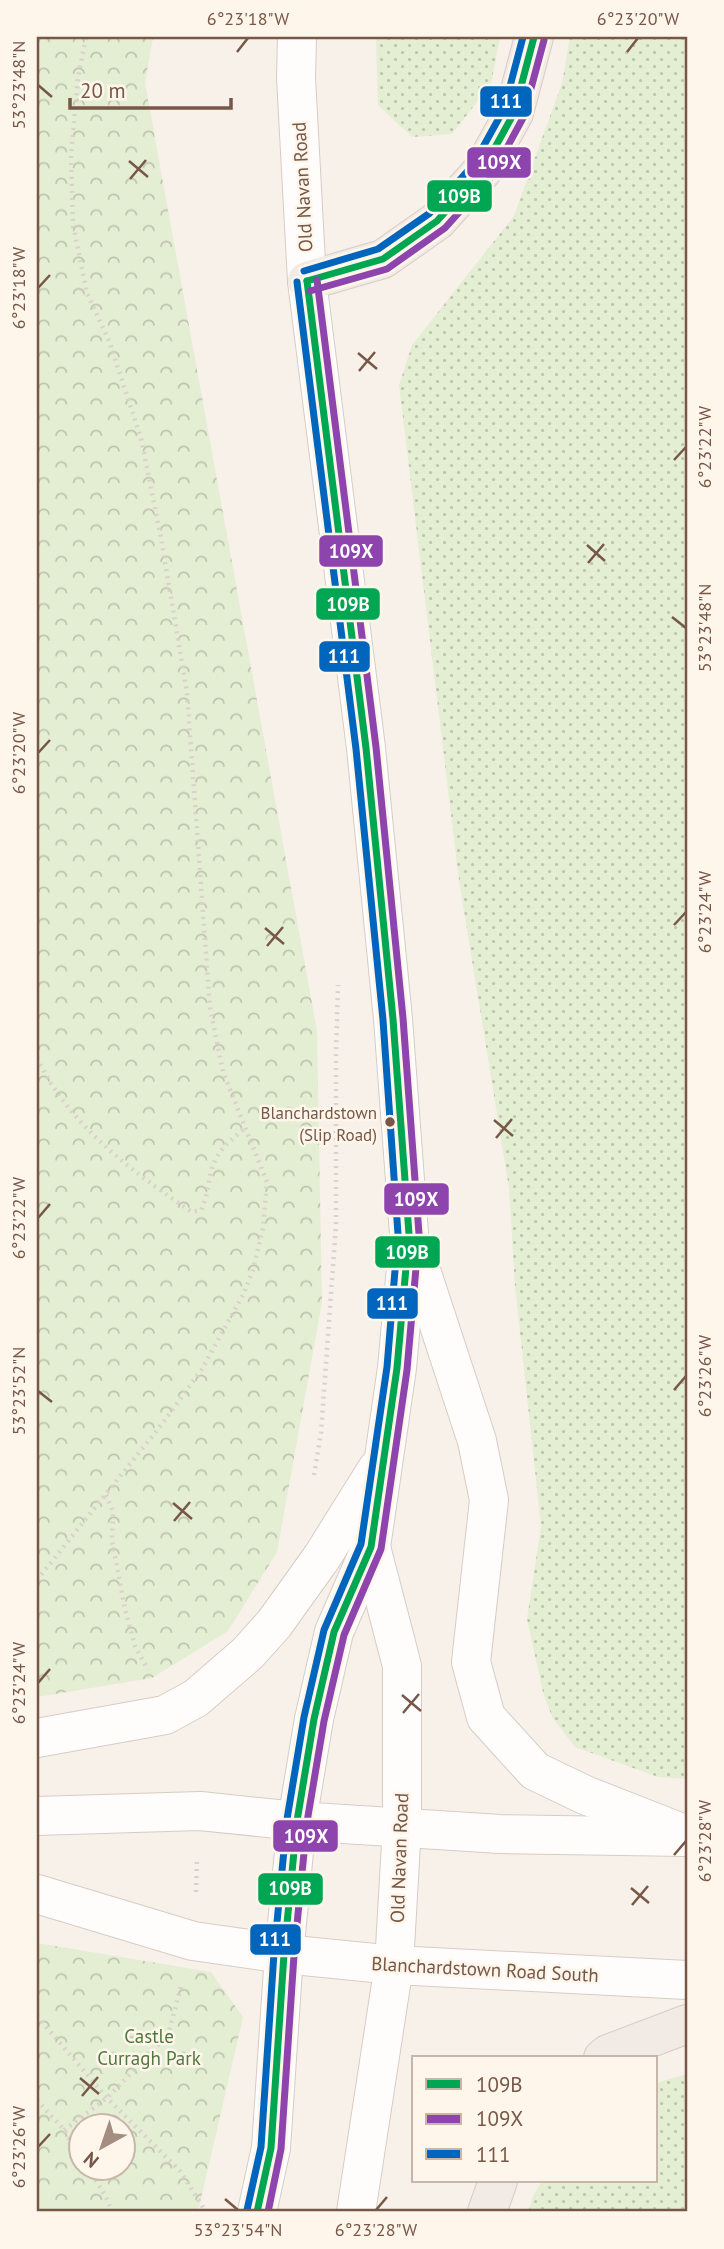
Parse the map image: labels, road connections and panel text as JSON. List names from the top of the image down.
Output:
{
  "streets": {
    "street": ["Old Navan Road", "Blanchardstown Road South"]
  },
  "crossings": [
    ["Old Navan Road", "Blanchardstown Road South"]
  ],
  "parks": ["Castle Curragh Park"],
  "places": ["Blanchardstown (Slip Road)"],
  "lines": ["transit line 109B", "transit line 111", "transit line 109X"],
  "legend": ["109B", "109X", "111"],
  "scale_bar": "20 m",
  "north": "bottom left",
  "coordinates": [
    "6°23'18\"W",
    "6°23'20\"W",
    "53°23'48\"N",
    "6°23'22\"W",
    "6°23'24\"W",
    "6°23'26\"W",
    "53°23'52\"N",
    "6°23'28\"W",
    "53°23'54\"N"
  ]
}
